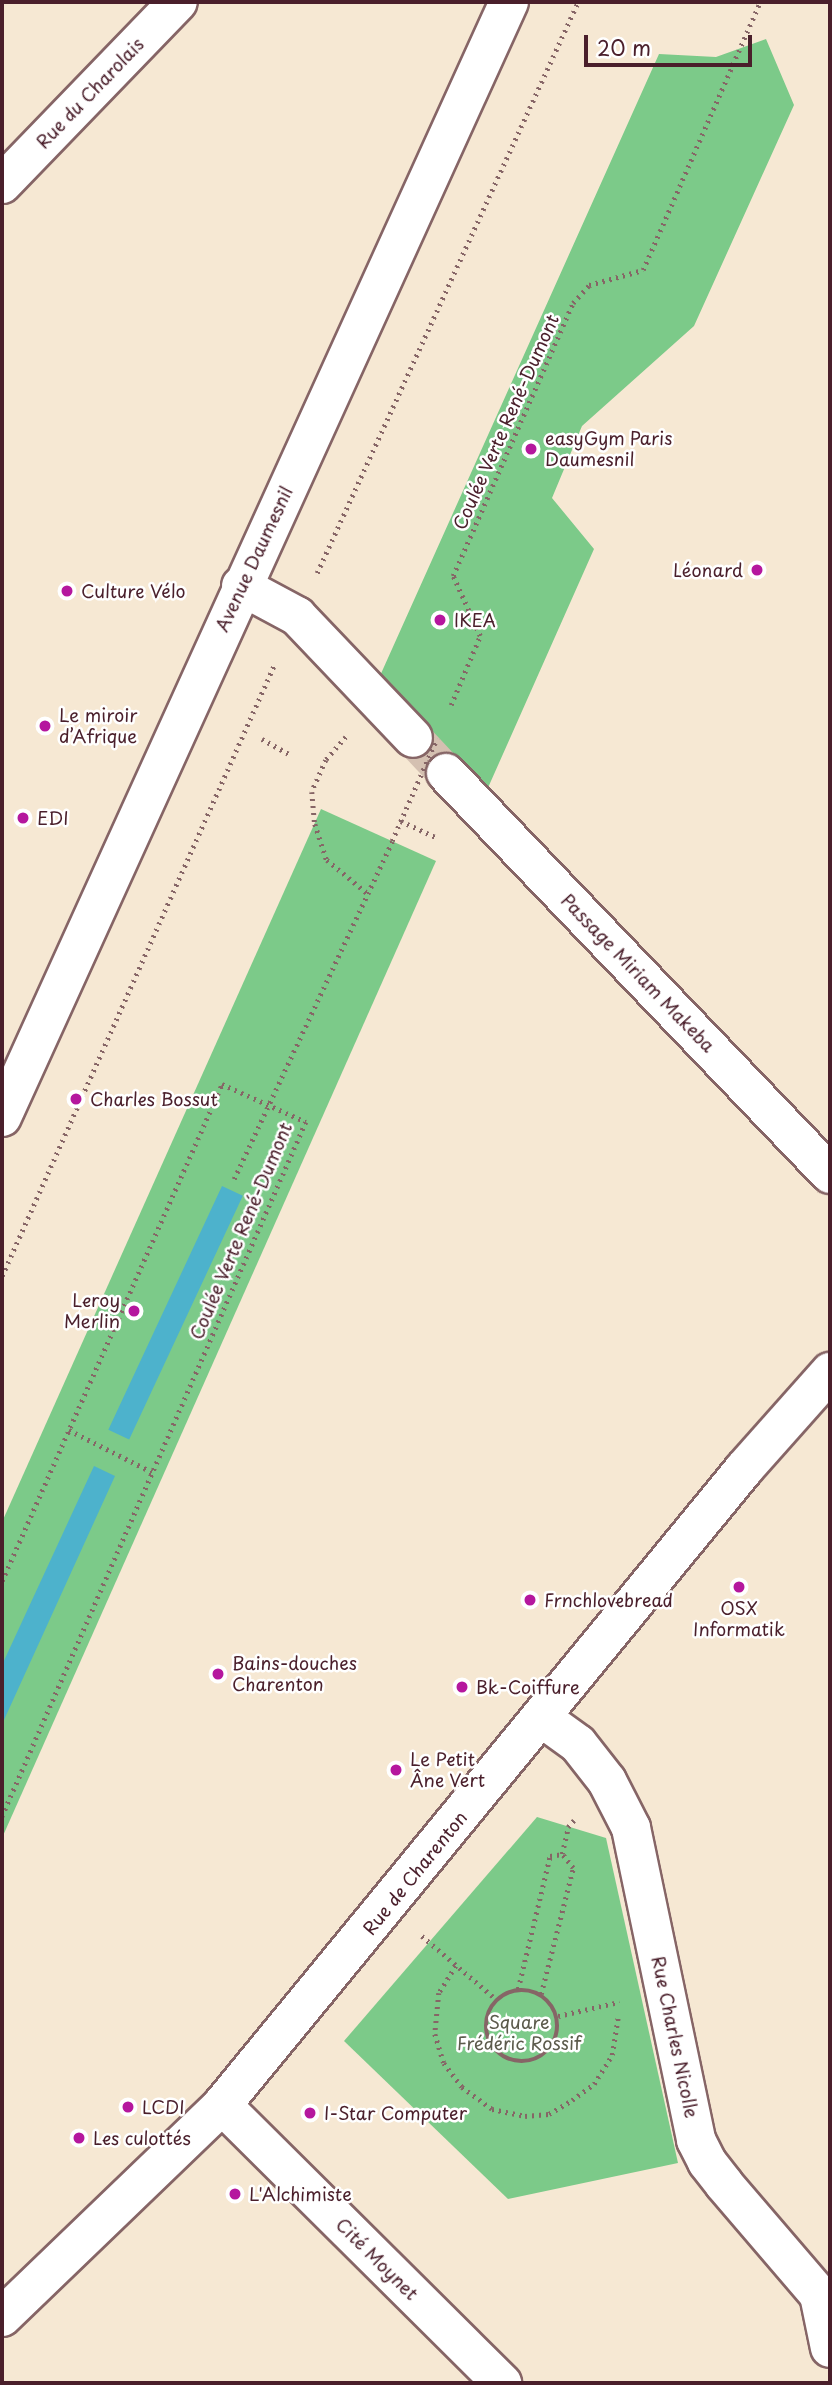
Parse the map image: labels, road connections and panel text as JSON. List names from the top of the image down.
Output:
{
  "streets": {
    "street": [
      "Rue du Charolais",
      "Avenue Daumesnil",
      "Passage Miriam Makeba",
      "Rue de Charenton",
      "Rue Charles Nicolle",
      "Cité Moynet"
    ],
    "path": ["Coulée Verte René-Dumont"]
  },
  "crossings": [
    ["Avenue Daumesnil", "Passage Miriam Makeba"],
    ["Rue de Charenton", "Rue Charles Nicolle"],
    ["Rue de Charenton", "Cité Moynet"]
  ],
  "parks": ["Square Frédéric Rossif"],
  "places": [
    "easyGym Paris Daumesnil",
    "Léonard",
    "Culture Vélo",
    "IKEA",
    "Le miroir d’Afrique",
    "EDI",
    "Charles Bossut",
    "Leroy Merlin",
    "OSX Informatik",
    "Frnchlovebread",
    "Bains-douches Charenton",
    "Bk-Coiffure",
    "Le Petit Âne Vert",
    "LCDI",
    "I-Star Computer",
    "Les culottés",
    "L'Alchimiste"
  ],
  "scale_bar": "20 m"
}
